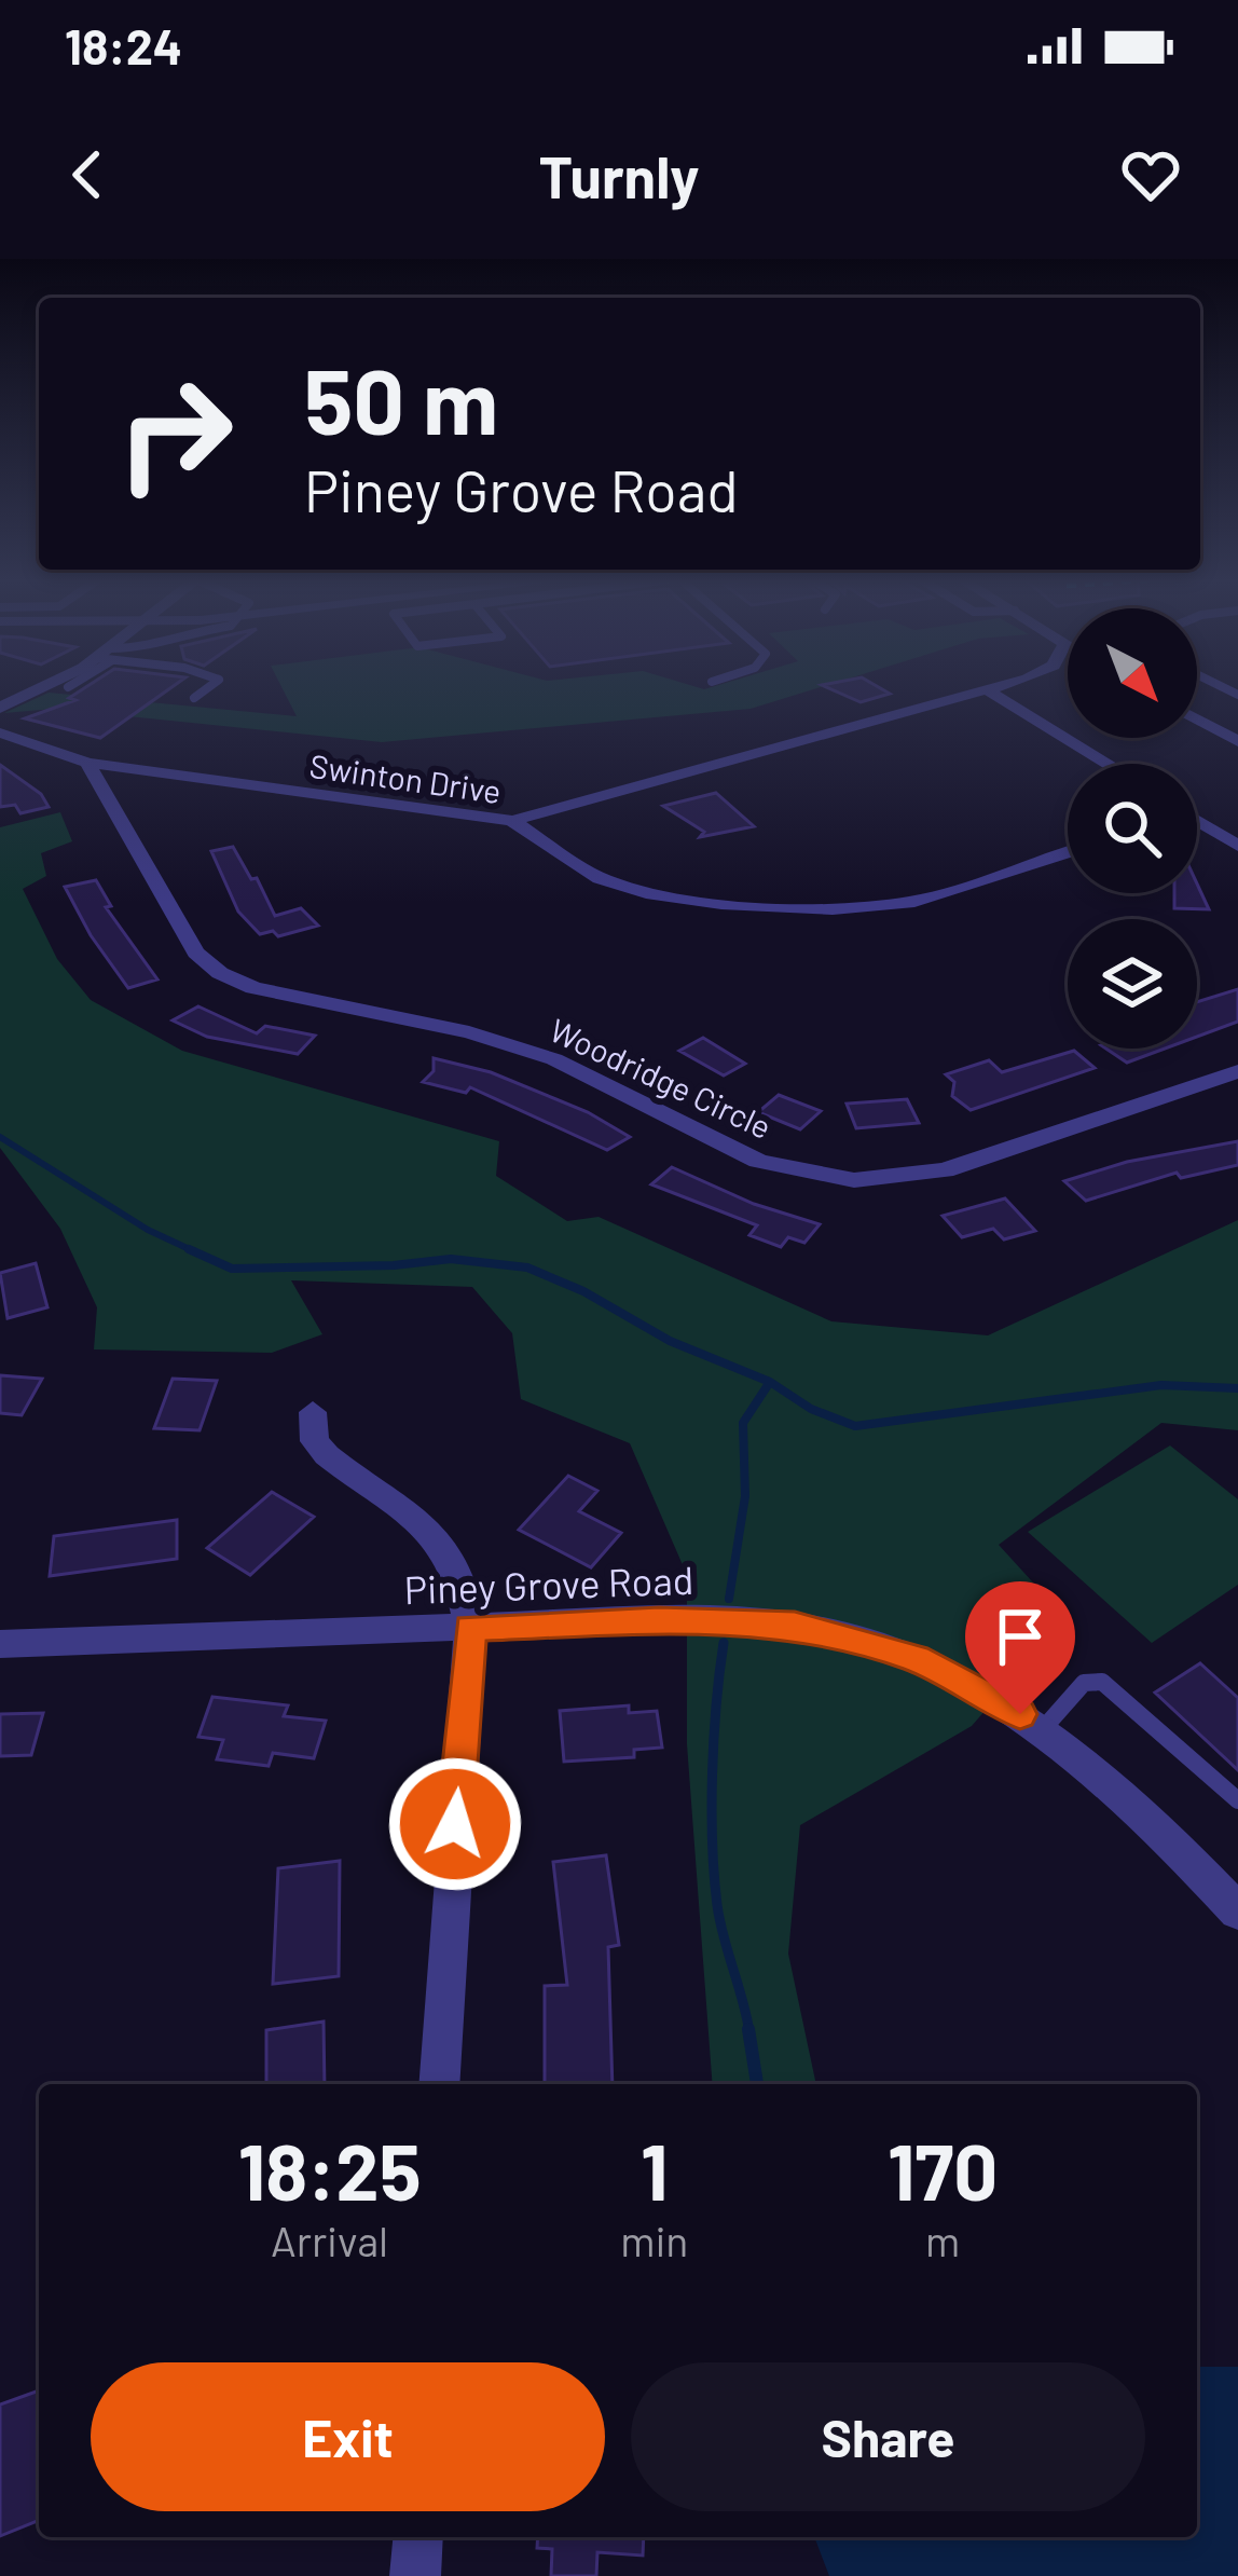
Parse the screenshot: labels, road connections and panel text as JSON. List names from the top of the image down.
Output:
{
  "streets": {
    "street": ["Swinton Drive", "Woodridge Circle", "Piney Grove Road"]
  },
  "crossings": [
    ["Swinton Drive", "Woodridge Circle"]
  ],
  "north": "bottom right",
  "page": {
    "status": "18:24",
    "header": "Turnly",
    "turn": ["50 m", "Piney Grove Road"],
    "eta": [
      "18:25",
      "Arrival",
      "1",
      "min",
      "170",
      "m"
    ],
    "buttons": ["Exit", "Share"]
  }
}
